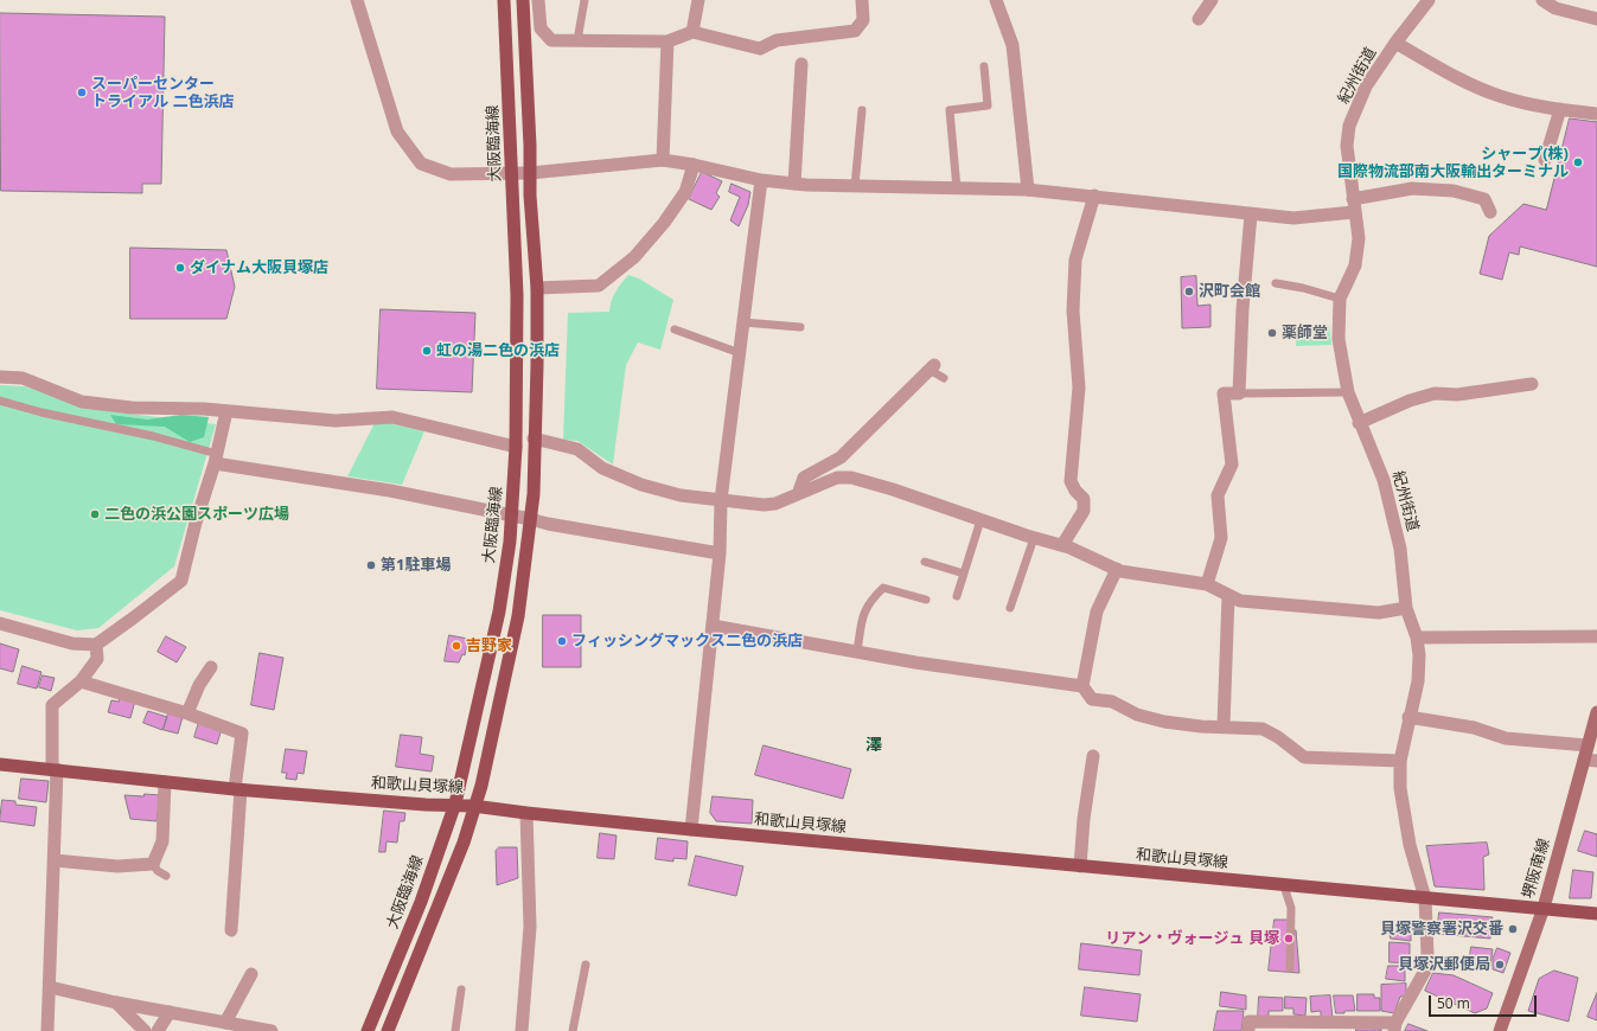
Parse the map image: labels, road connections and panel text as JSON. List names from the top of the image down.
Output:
{
  "streets": {
    "main road": ["大阪臨海線", "和歌山貝塚線", "堺阪南線"],
    "street": ["紀州街道"]
  },
  "crossings": [
    ["紀州街道", "和歌山貝塚線"],
    ["大阪臨海線", "和歌山貝塚線"],
    ["和歌山貝塚線", "堺阪南線"]
  ],
  "districts": ["澤"],
  "places": [
    "スーパーセンター トライアル 二色浜店",
    "シャープ(株) 国際物流部南大阪輸出ターミナル",
    "ダイナム大阪貝塚店",
    "沢町会館",
    "薬師堂",
    "虹の湯二色の浜店",
    "二色の浜公園スポーツ広場",
    "第1駐車場",
    "フィッシングマックス二色の浜店",
    "吉野家",
    "貝塚警察署沢交番",
    "リアン・ヴォージュ 貝塚",
    "貝塚沢郵便局"
  ],
  "scale_bar": "50 m"
}
